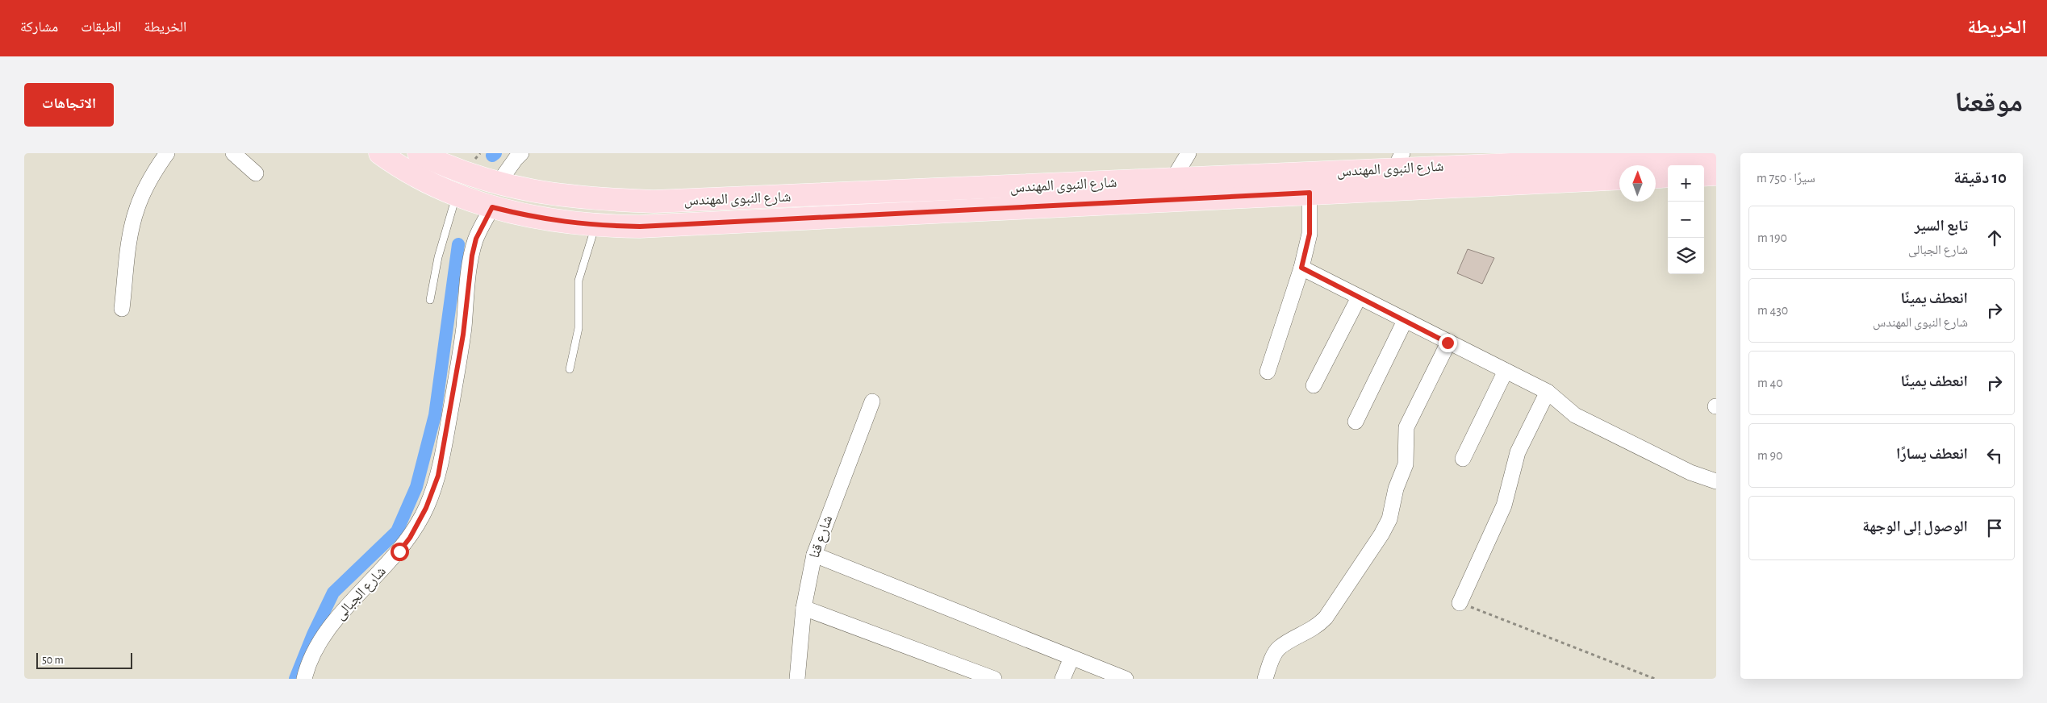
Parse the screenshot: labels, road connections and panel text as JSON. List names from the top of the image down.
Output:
{
  "streets": {
    "main road": ["شارع النبوى المهندس"],
    "street": ["شارع قنا", "شارع الجبالى"]
  },
  "crossings": [
    ["شارع النبوى المهندس", "شارع الجبالى"]
  ],
  "scale_bar": "50 m",
  "north": "top",
  "page": {
    "header": "الخريطة",
    "nav": ["الخريطة", "الطبقات", "مشاركة"],
    "title": "موقعنا",
    "buttons": "الاتجاهات",
    "heading": ["10 دقيقة", "سيرًا · 750 m"],
    "map_buttons": ["+", "−"],
    "list": [
      ["تابع السير", "شارع الجبالى", "190 m"],
      ["انعطف يمينًا", "شارع النبوى المهندس", "430 m"],
      ["انعطف يمينًا", "40 m"],
      ["انعطف يسارًا", "90 m"],
      "الوصول إلى الوجهة"
    ],
    "scale": "50 m"
  }
}
